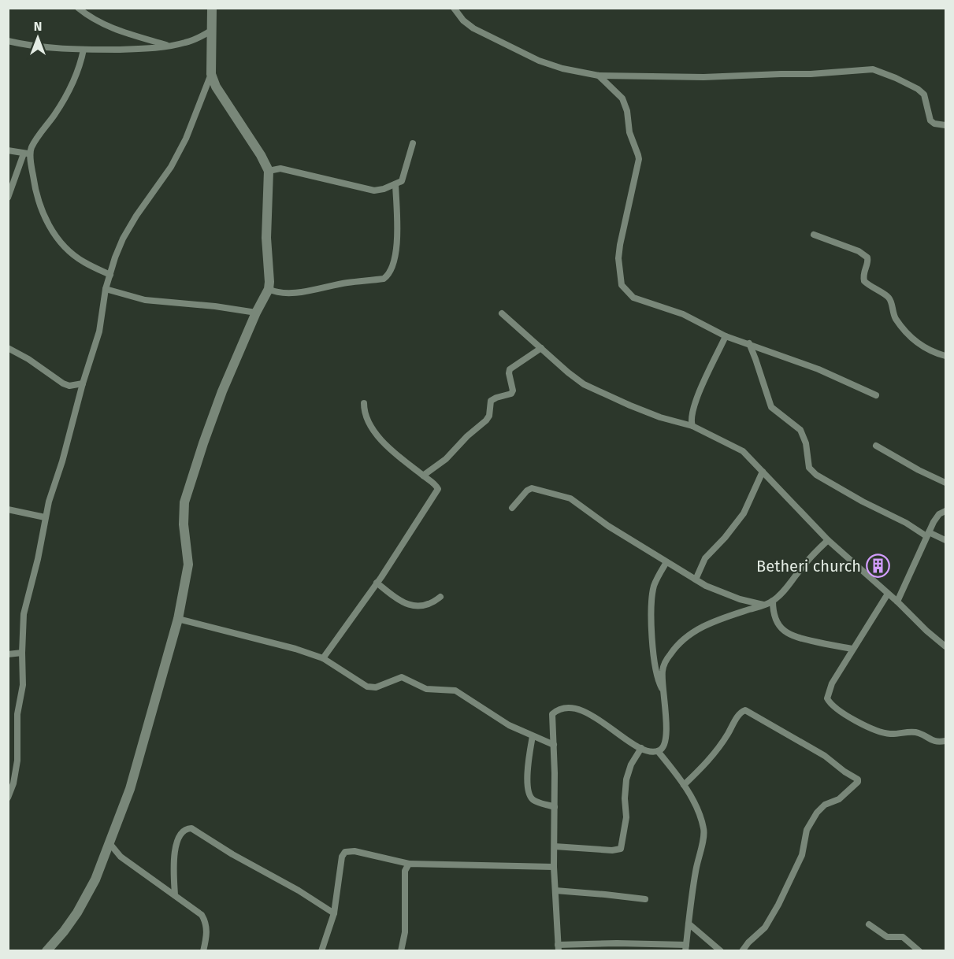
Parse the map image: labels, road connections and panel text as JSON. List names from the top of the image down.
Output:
{
  "places": {
    "building": ["Betheri church"]
  },
  "north": "top"
}
